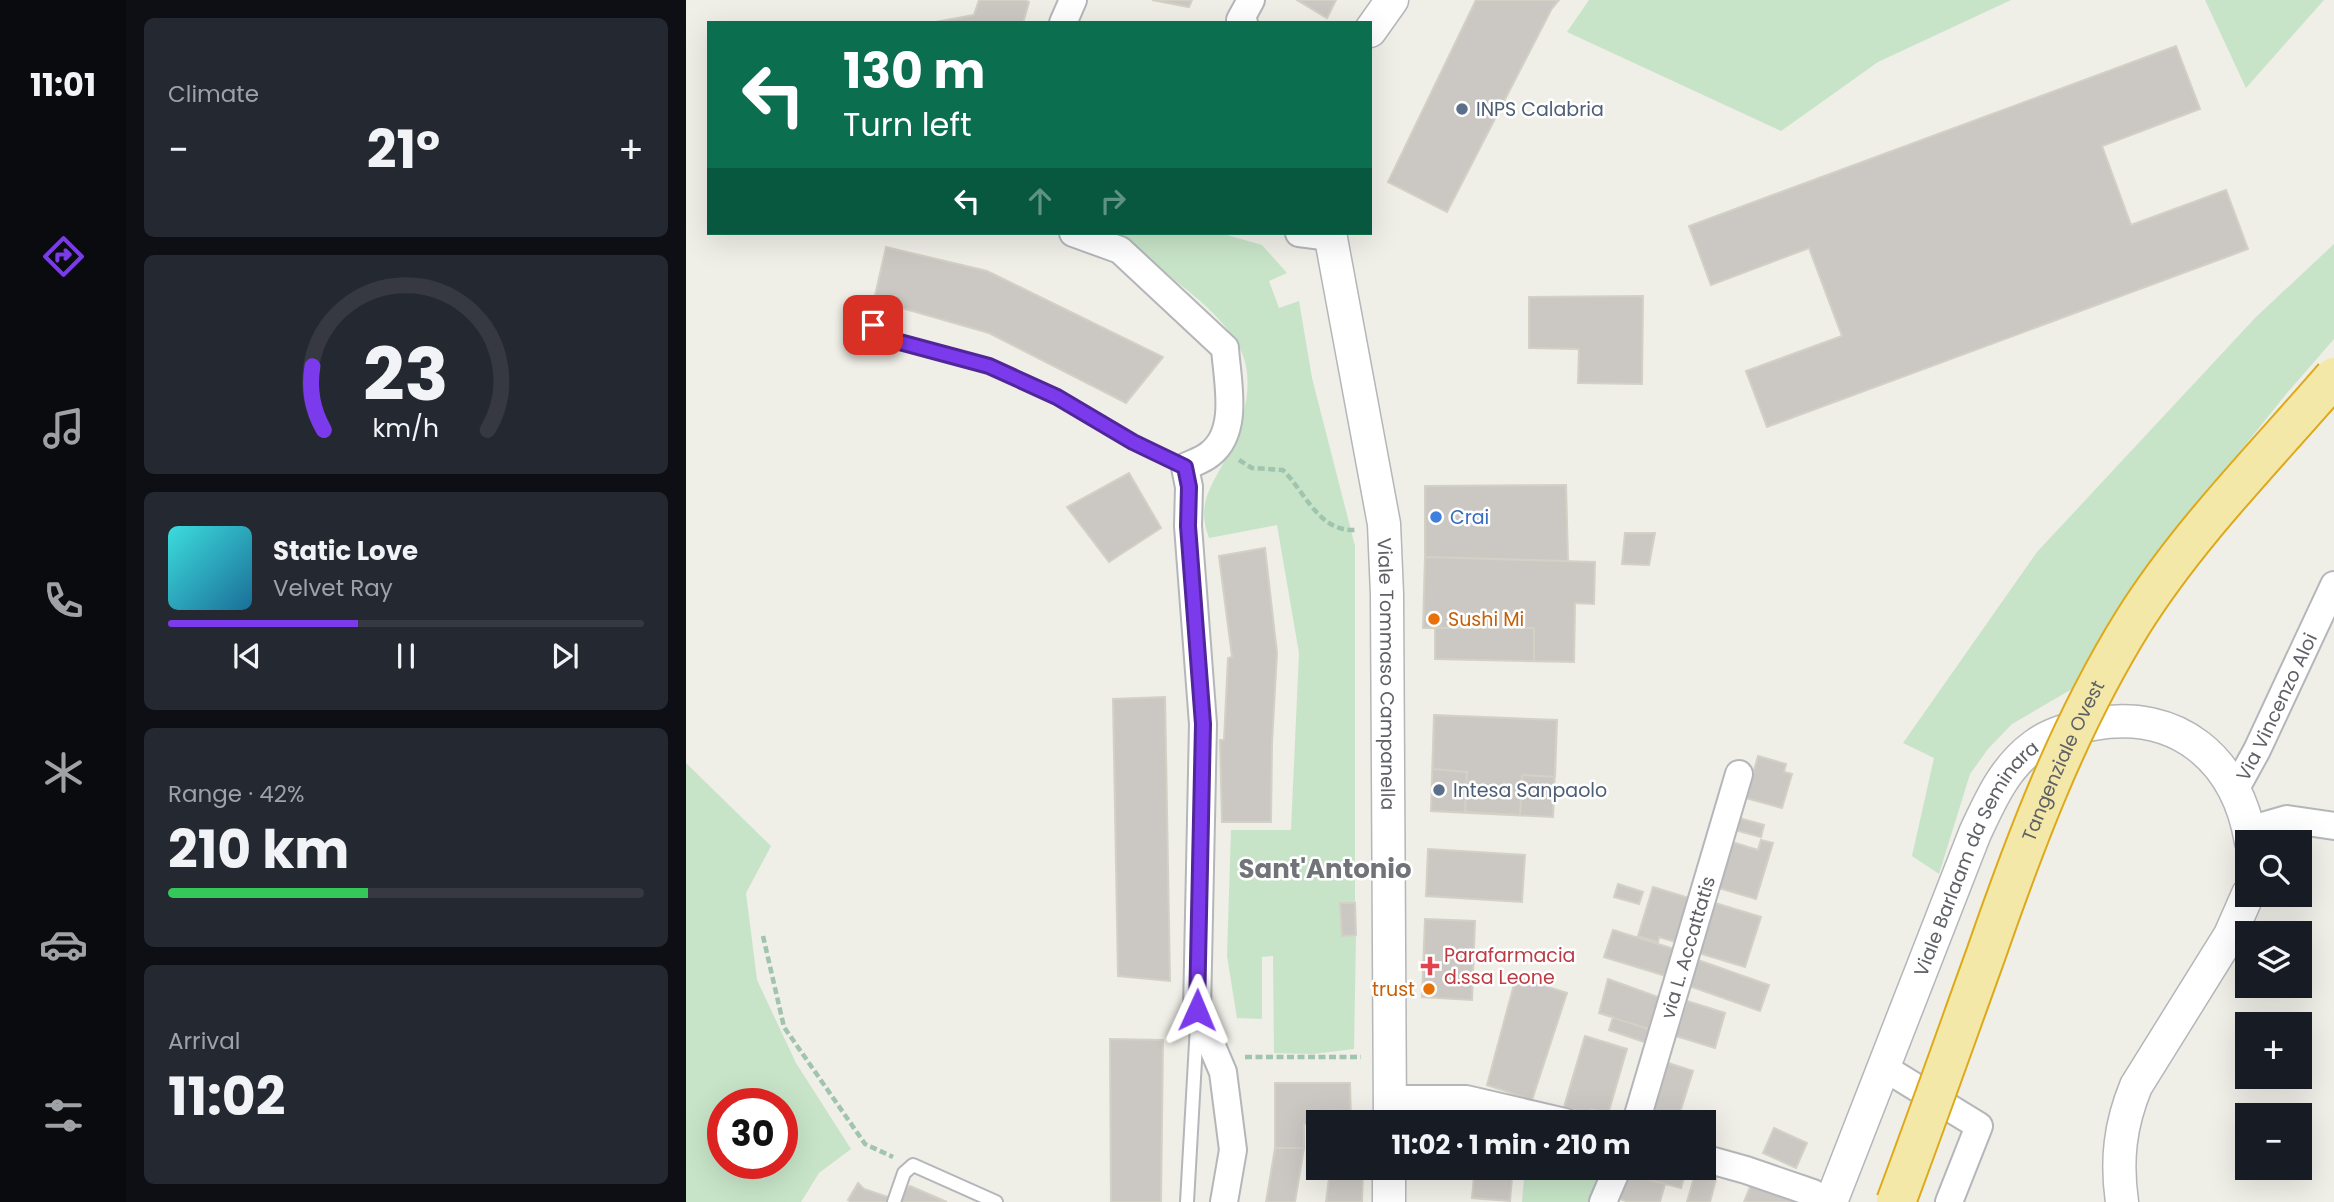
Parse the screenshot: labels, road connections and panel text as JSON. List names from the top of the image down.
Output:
{
  "streets": {
    "highway": ["Tangenziale Ovest"],
    "street": [
      "Viale Tommaso Campanella",
      "Via Vincenzo Aloi",
      "Viale Barlaam da Seminara",
      "via L. Accattatis"
    ]
  },
  "crossings": [
    ["Via Vincenzo Aloi", "Viale Barlaam da Seminara"]
  ],
  "districts": ["Sant'Antonio"],
  "places": {
    "other": [
      "INPS Calabria",
      "Crai",
      "Sushi Mi",
      "Intesa Sanpaolo",
      "trust"
    ],
    "health": ["Parafarmacia d.ssa Leone"]
  },
  "page": {
    "tabs": "11:01",
    "tile": [
      "Climate",
      ["Range · 42%", "210 km"],
      ["Arrival", "11:02"]
    ],
    "turn": ["130 m", "Turn left"],
    "heat": ["−", "21°", "+"],
    "song": ["Static Love", "Velvet Ray"],
    "map_buttons": ["+", "−"],
    "limit": "30",
    "trip": "11:02 · 1 min · 210 m",
    "gauge": ["23", "km/h"]
  }
}
